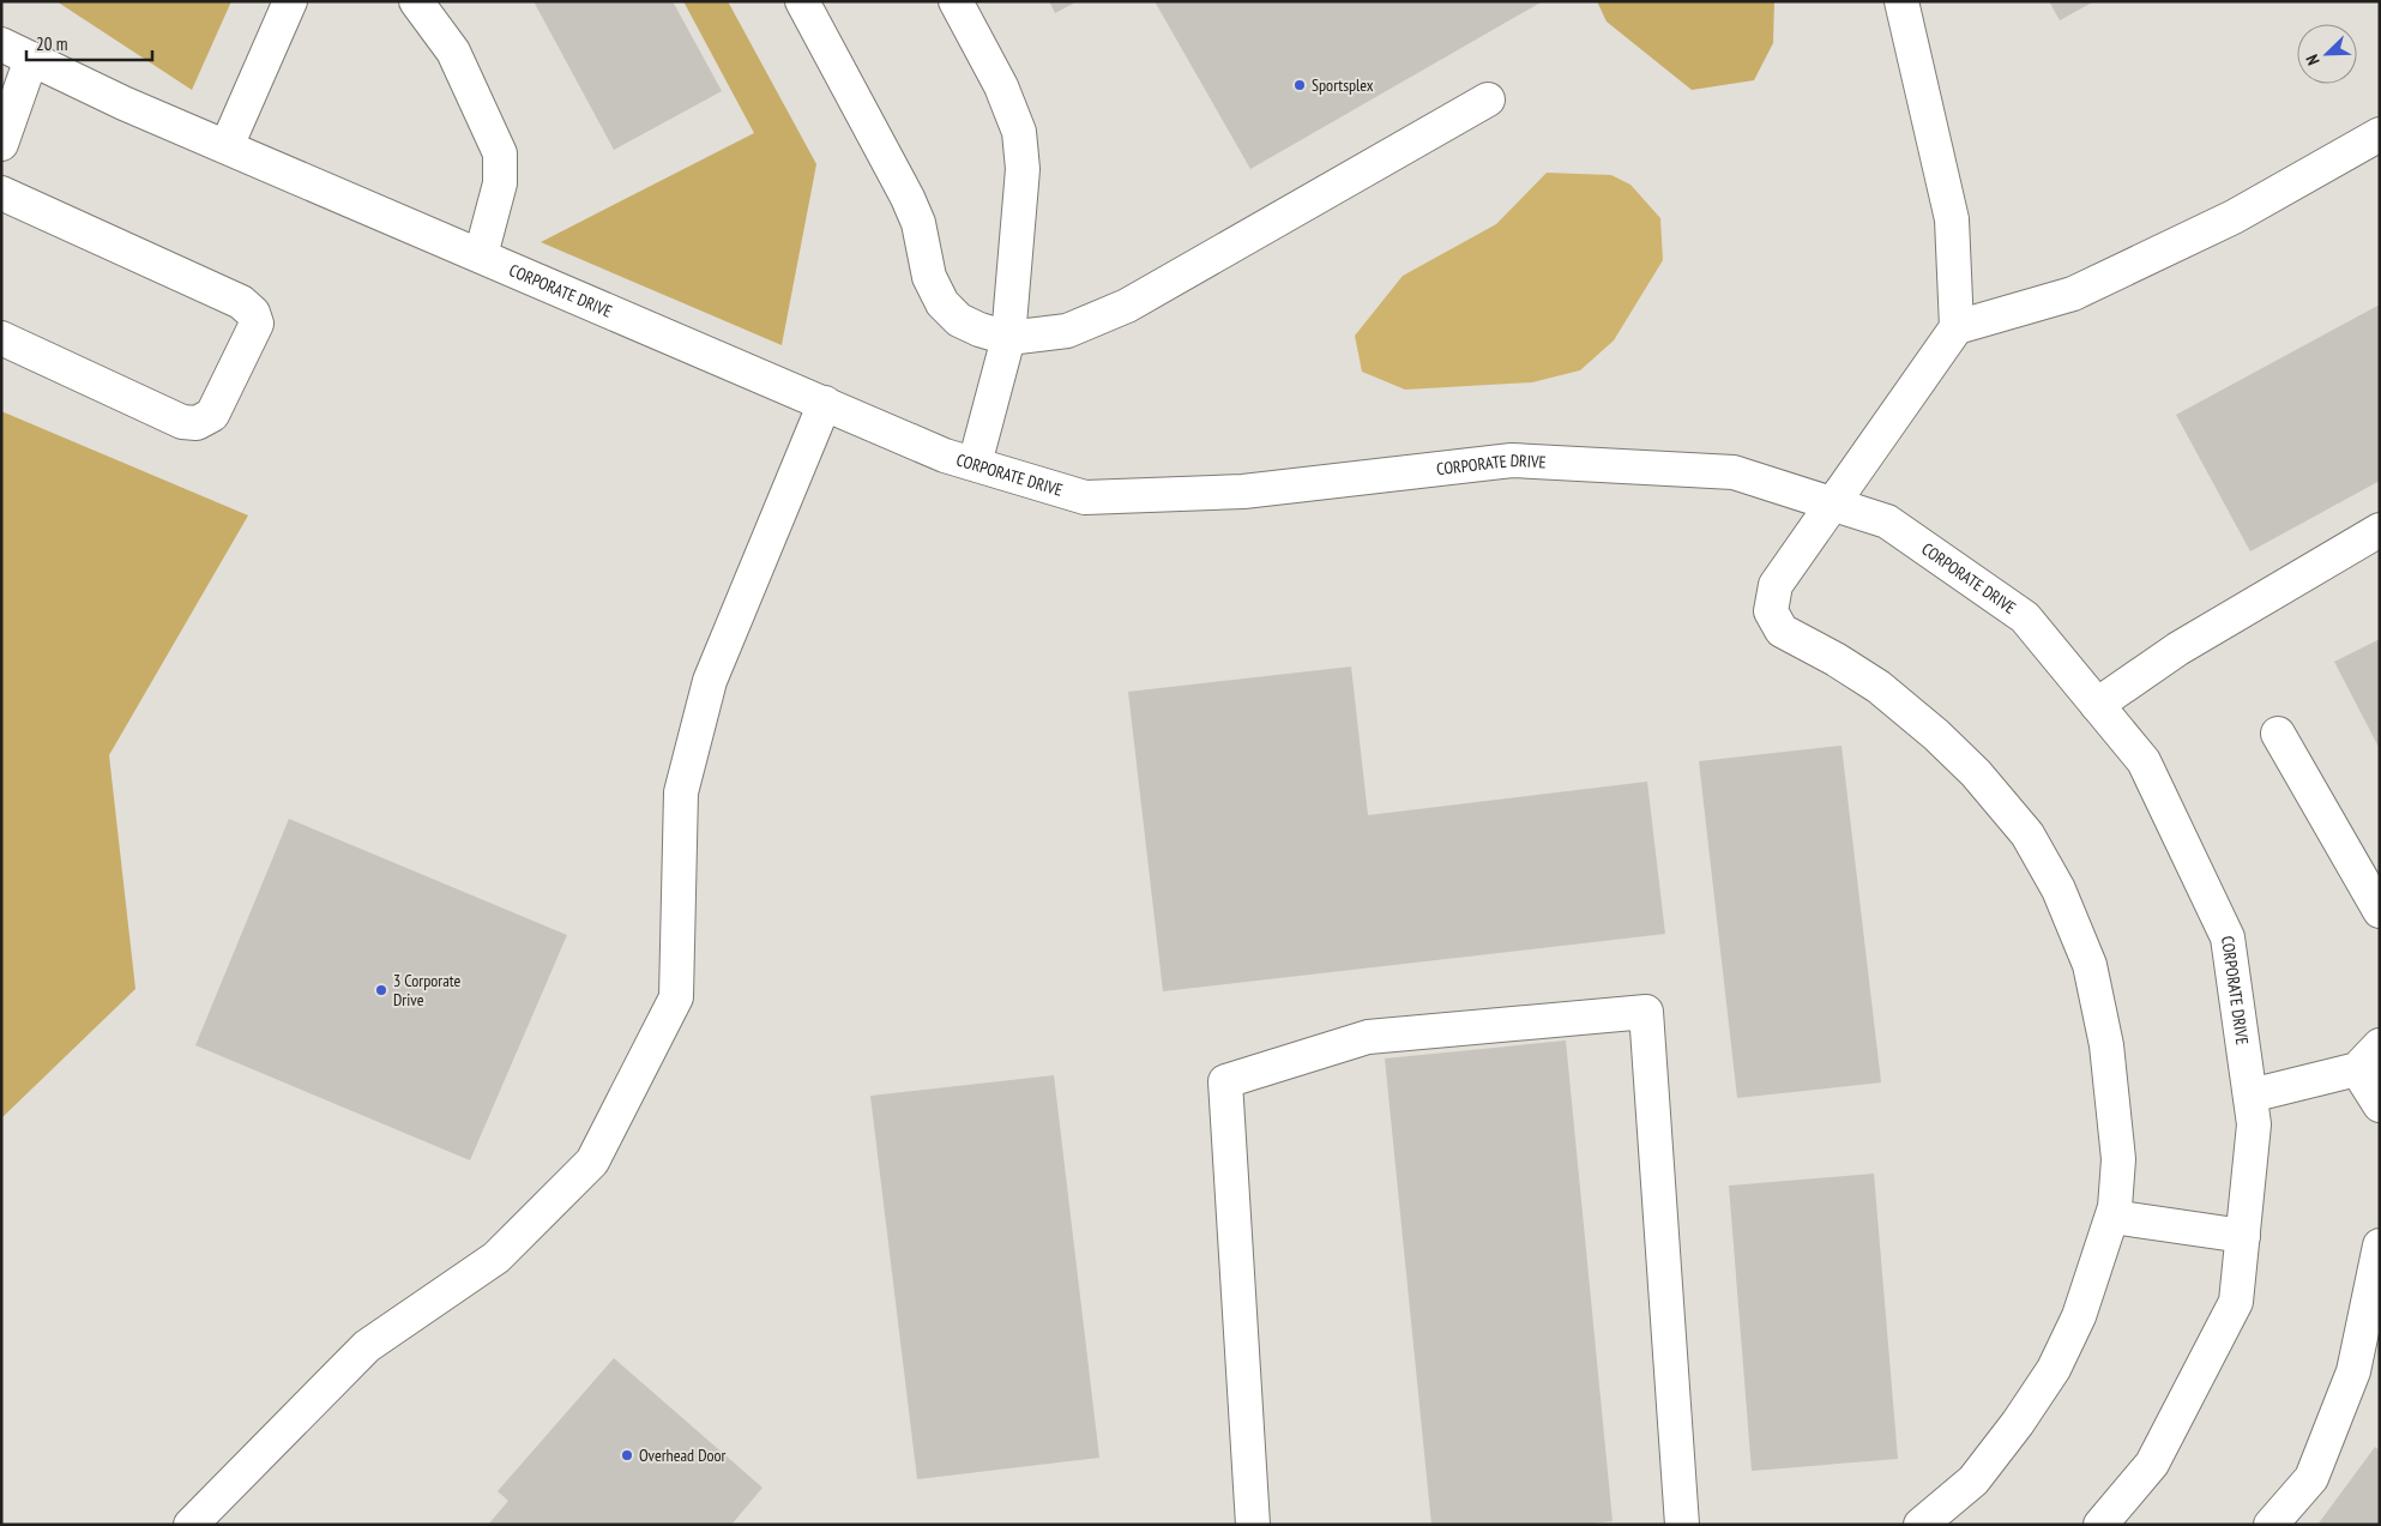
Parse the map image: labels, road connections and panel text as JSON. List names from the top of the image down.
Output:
{
  "streets": {
    "street": ["CORPORATE DRIVE"]
  },
  "places": ["Sportsplex", "3 Corporate Drive", "Overhead Door"],
  "scale_bar": "20 m",
  "north": "bottom left"
}
